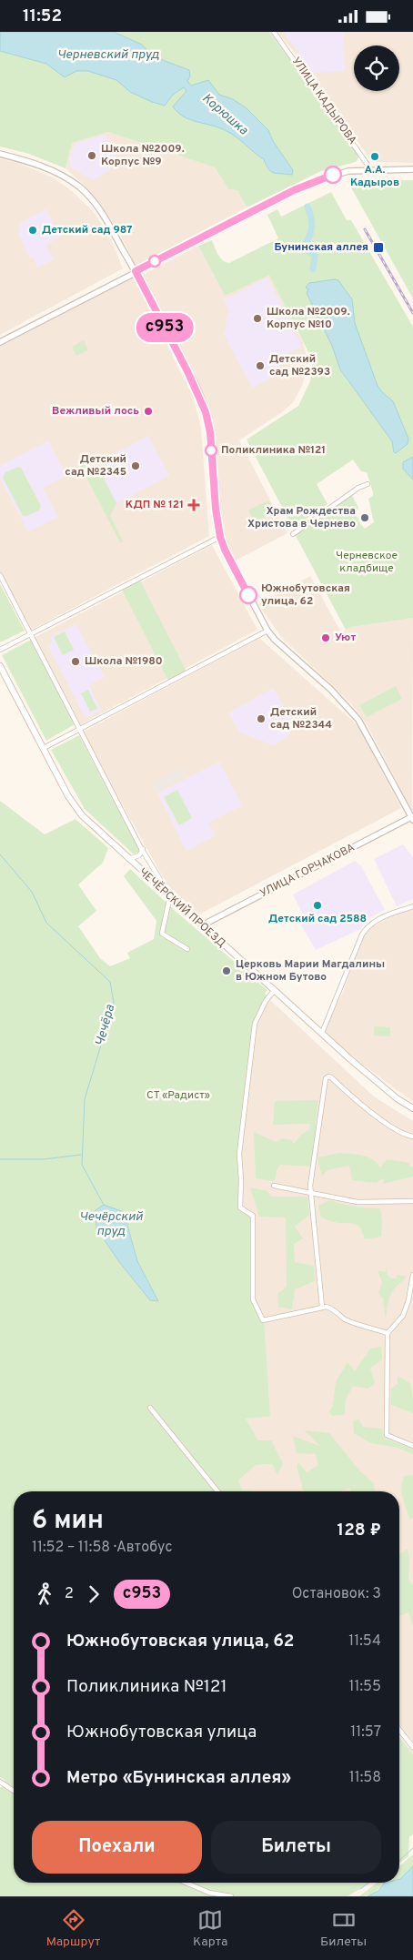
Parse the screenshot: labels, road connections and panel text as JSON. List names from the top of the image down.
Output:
{
  "streets": {
    "main road": ["ЧЕЧЁРСКИЙ ПРОЕЗД"],
    "street": ["УЛИЦА КАДЫРОВА", "УЛИЦА ГОРЧАКОВА"]
  },
  "crossings": [
    ["УЛИЦА ГОРЧАКОВА", "ЧЕЧЁРСКИЙ ПРОЕЗД"]
  ],
  "water": [
    "Черневский пруд",
    "Корюшка",
    "Чечёра",
    "Чечёрский пруд"
  ],
  "parks": ["Черневское кладбище", "СТ «Радист»"],
  "places": {
    "other": [
      "Школа №2009. Корпус №9",
      "А.А. Кадыров",
      "Детский сад 987",
      "Школа №2009. Корпус №10",
      "Детский сад №2393",
      "Вежливый лось",
      "Поликлиника №121",
      "Детский сад №2345",
      "Храм Рождества Христова в Чернево",
      "Южнобутовская улица, 62",
      "Уют",
      "Школа №1980",
      "Детский сад №2344",
      "Детский сад 2588",
      "Церковь Марии Магдалины в Южном Бутово"
    ],
    "transit": ["Бунинская аллея"],
    "health": ["КДП № 121"]
  },
  "lines": ["bus line с953"],
  "page": {
    "status": "11:52",
    "on_map": "с953",
    "heading": ["6 мин", "11:52 – 11:58 · Автобус", "128 ₽"],
    "legs": ["2", "с953", "Остановок: 3"],
    "list": [
      {
        "name": "Южнобутовская улица, 62",
        "value": "11:54"
      },
      {
        "name": "Поликлиника №121",
        "value": "11:55"
      },
      {
        "name": "Южнобутовская улица",
        "value": "11:57"
      },
      {
        "name": "Метро «Бунинская аллея»",
        "value": "11:58"
      }
    ],
    "buttons": ["Поехали", "Билеты"],
    "tabs": ["Маршрут", "Карта", "Билеты"]
  }
}
